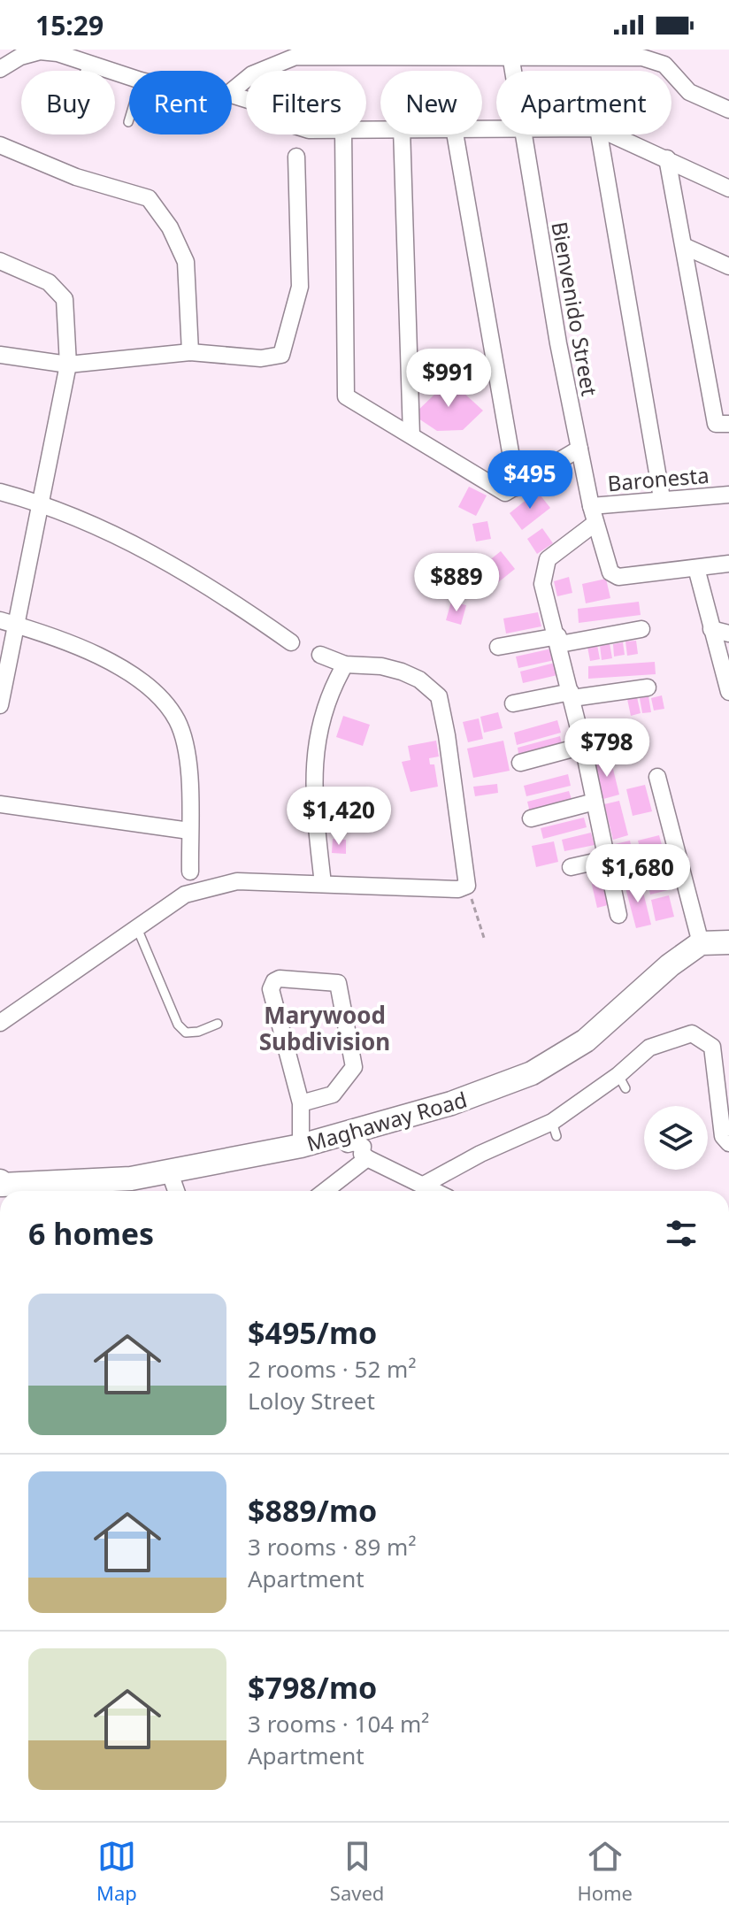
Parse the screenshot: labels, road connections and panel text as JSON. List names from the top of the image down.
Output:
{
  "streets": {
    "street": ["Bienvenido Street", "Baronesta", "Maghaway Road"]
  },
  "crossings": [
    ["Bienvenido Street", "Baronesta"]
  ],
  "districts": ["Marywood Subdivision"],
  "page": {
    "status": "15:29",
    "chip": [
      "Buy",
      "Rent",
      "Filters",
      "New",
      "Apartment"
    ],
    "price": [
      "$991",
      "$495",
      "$889",
      "$798",
      "$1,420",
      "$1,680"
    ],
    "heading": "6 homes",
    "list": [
      {
        "name": "$495/mo",
        "note": "2 rooms · 52 m² · Loloy Street"
      },
      {
        "name": "$889/mo",
        "note": "3 rooms · 89 m² · Apartment"
      },
      {
        "name": "$798/mo",
        "note": "3 rooms · 104 m² · Apartment"
      }
    ],
    "tabs": ["Map", "Saved", "Home"]
  }
}
